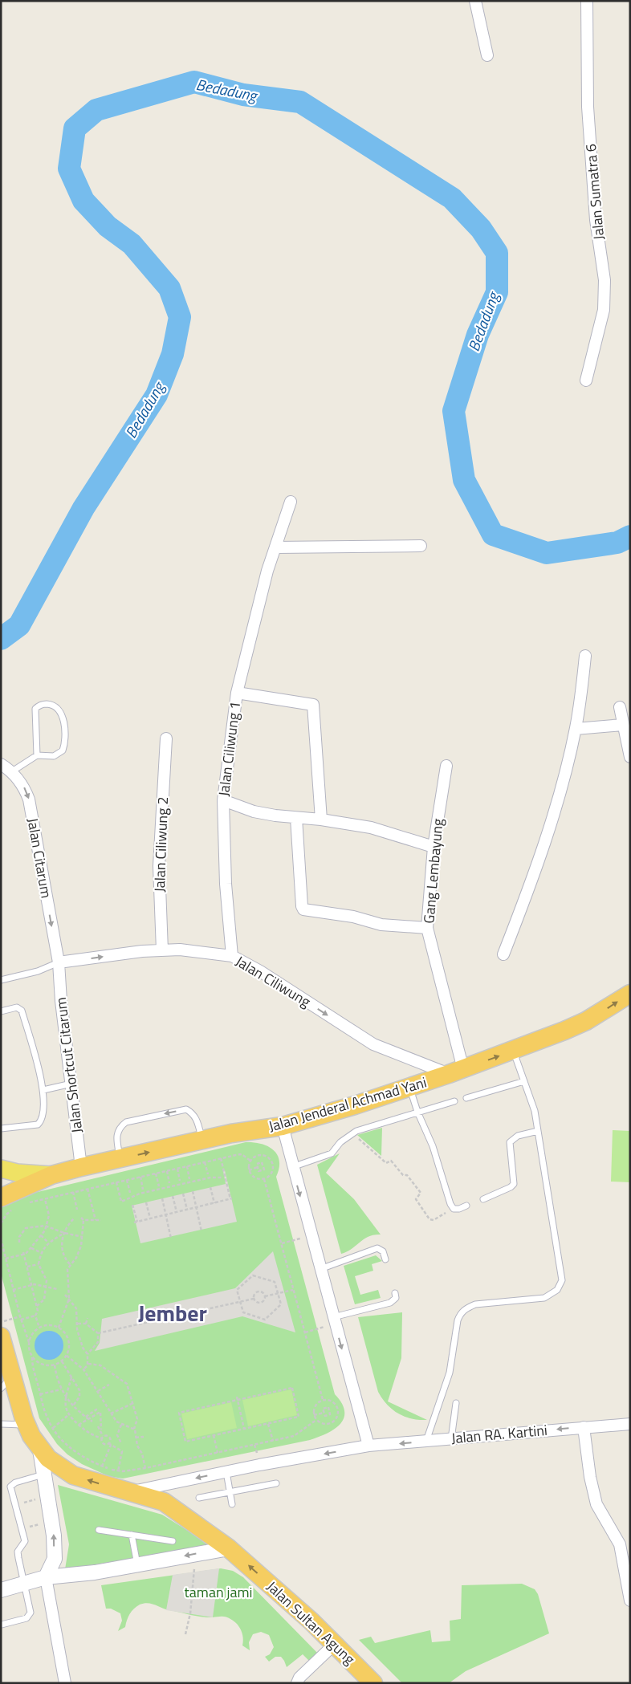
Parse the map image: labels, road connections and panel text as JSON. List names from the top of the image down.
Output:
{
  "streets": {
    "highway": ["Jalan Jenderal Achmad Yani", "Jalan Sultan Agung"],
    "street": [
      "Jalan Sumatra 6",
      "Jalan Ciliwung 1",
      "Jalan Ciliwung 2",
      "Jalan Citarum",
      "Gang Lembayung",
      "Jalan Ciliwung",
      "Jalan Shortcut Citarum",
      "Jalan RA. Kartini"
    ]
  },
  "crossings": [
    ["Jalan Ciliwung 1", "Jalan Ciliwung"],
    ["Jalan Ciliwung 2", "Jalan Ciliwung"],
    ["Jalan Citarum", "Jalan Ciliwung"],
    ["Jalan Citarum", "Jalan Shortcut Citarum"],
    ["Gang Lembayung", "Jalan Ciliwung"],
    ["Gang Lembayung", "Jalan Jenderal Achmad Yani"],
    ["Jalan Ciliwung", "Jalan Shortcut Citarum"],
    ["Jalan Ciliwung", "Jalan Jenderal Achmad Yani"],
    ["Jalan Shortcut Citarum", "Jalan Jenderal Achmad Yani"],
    ["Jalan RA. Kartini", "Jalan Sultan Agung"]
  ],
  "one_way": [
    "Jalan Citarum",
    "Jalan Ciliwung",
    "Jalan Jenderal Achmad Yani",
    "Jalan RA. Kartini",
    "Jalan Sultan Agung"
  ],
  "districts": ["Jember"],
  "water": ["Bedadung"],
  "parks": ["taman jami"]
}
